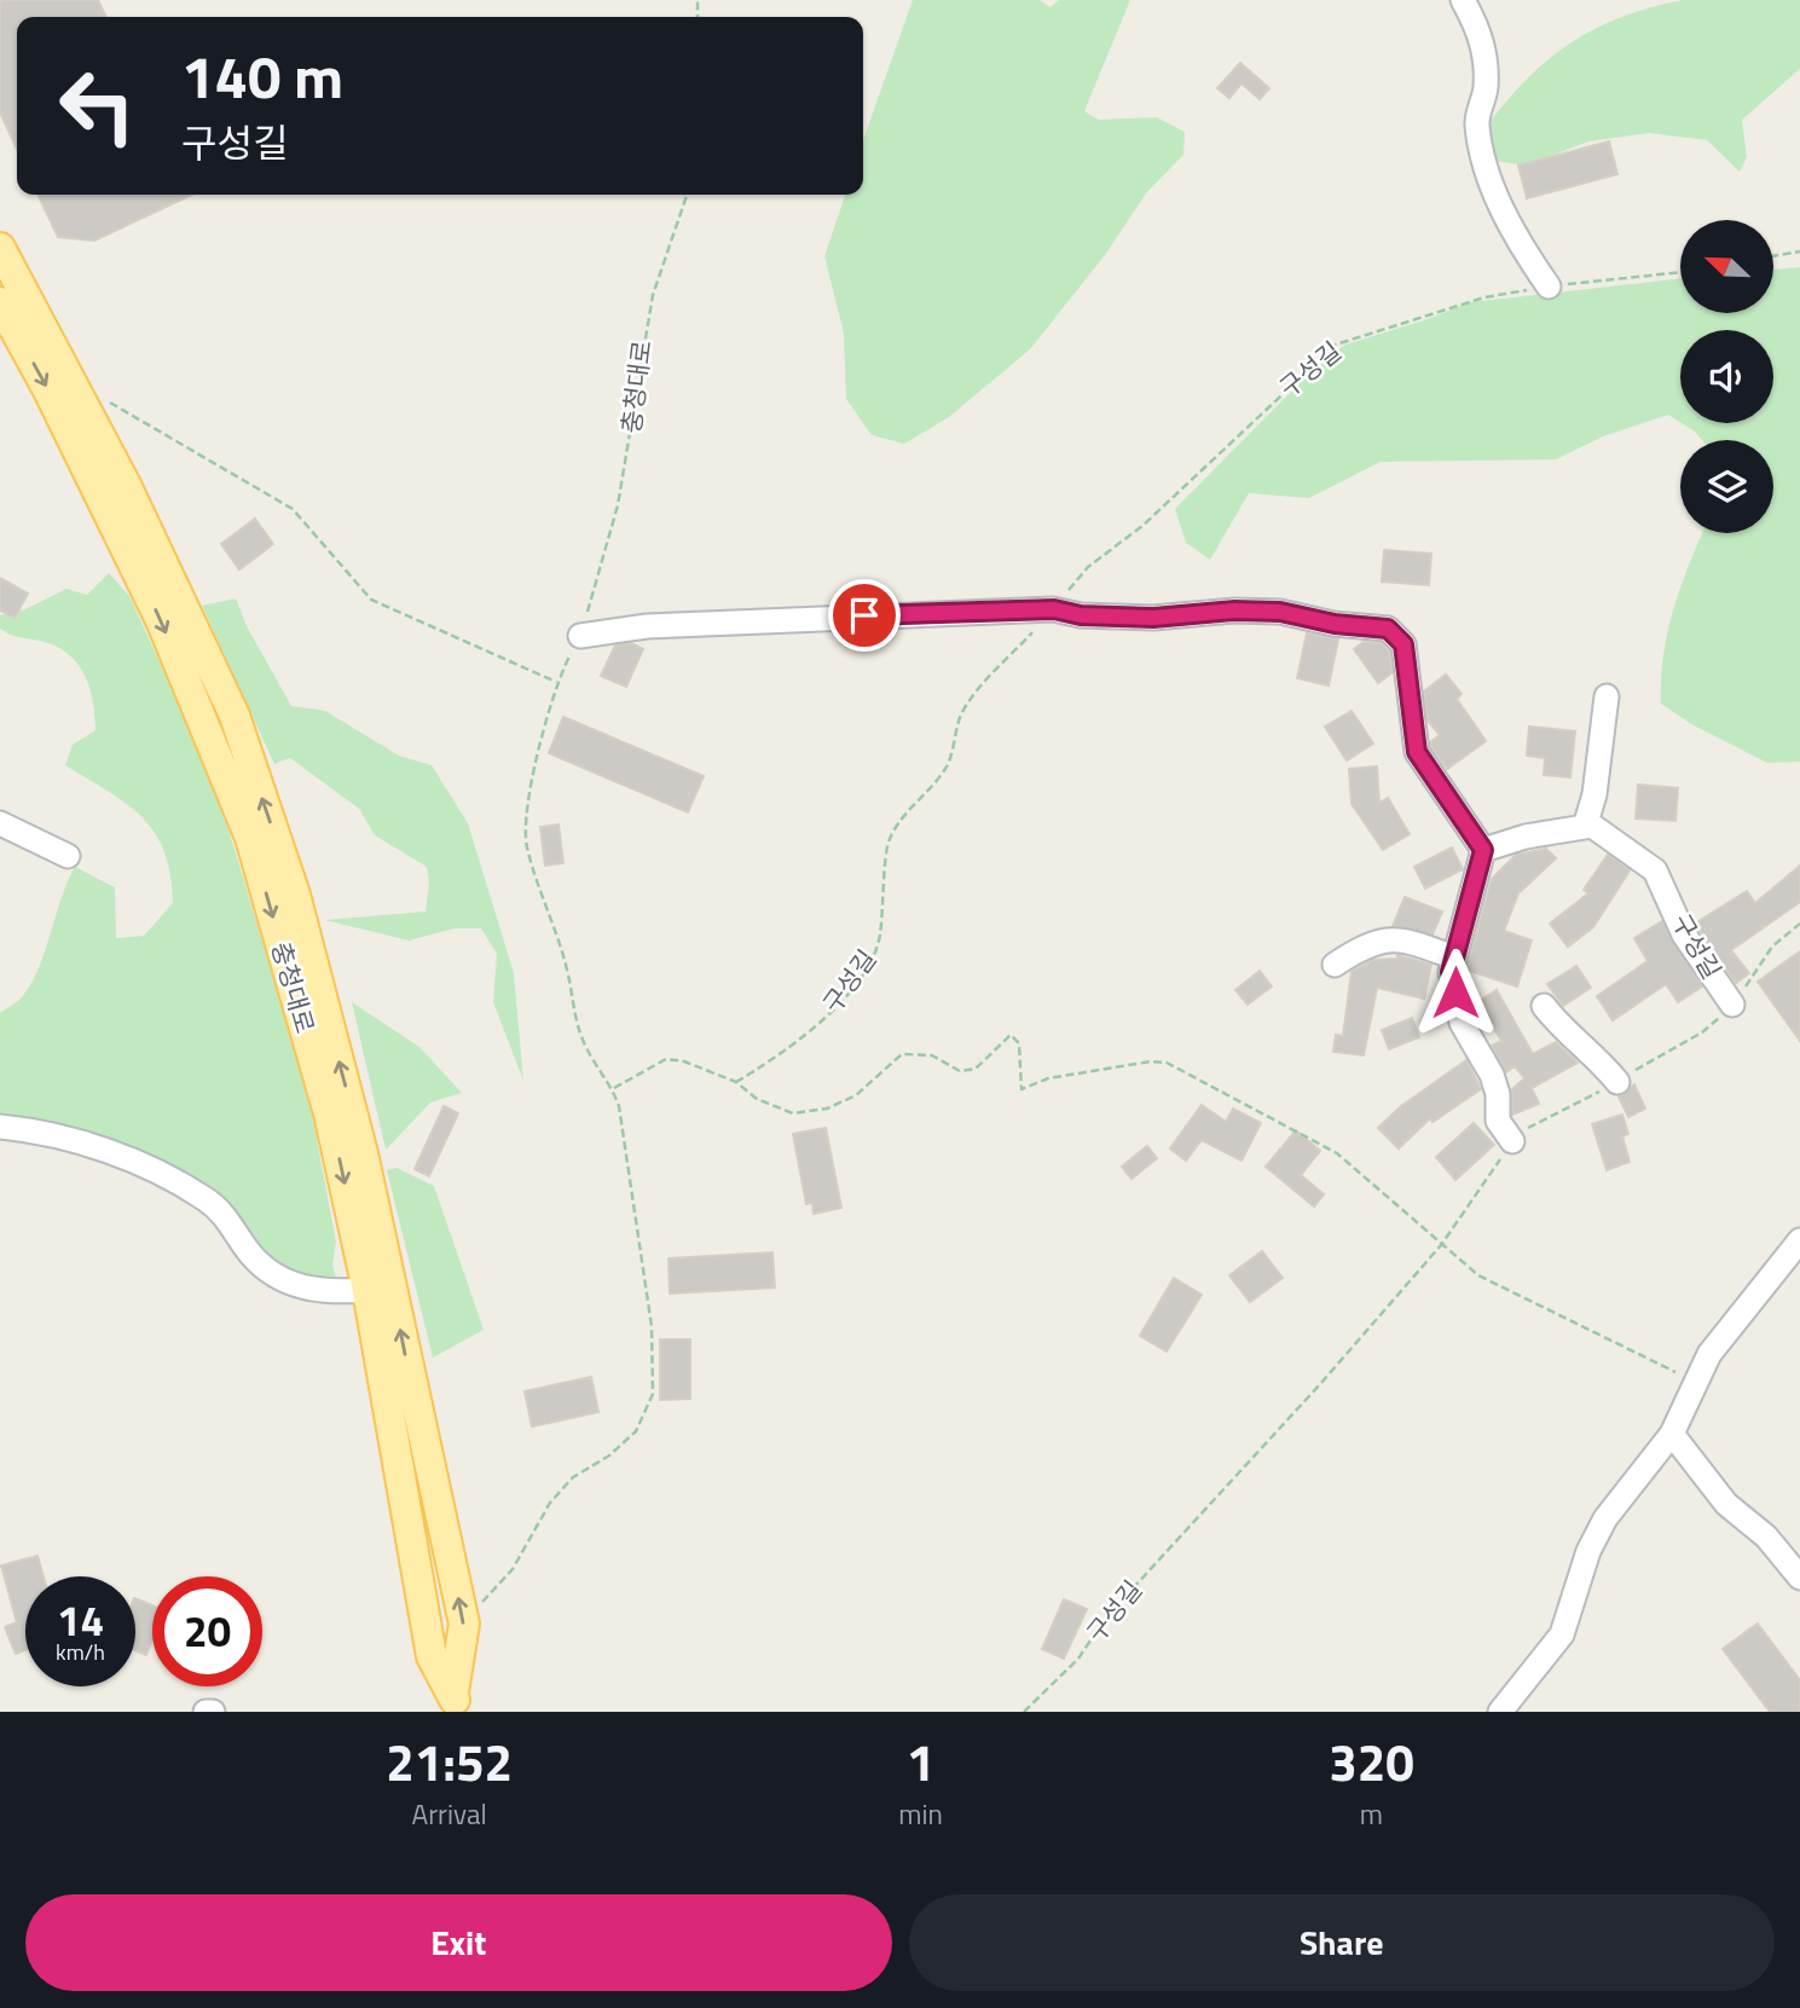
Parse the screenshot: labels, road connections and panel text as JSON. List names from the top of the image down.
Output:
{
  "streets": {
    "main road": ["충청대로"],
    "street": ["구성길"]
  },
  "north": "top left",
  "page": {
    "turn": ["140 m", "구성길"],
    "speed": "14 km/h",
    "limit": "20",
    "eta": [
      "21:52",
      "Arrival",
      "1",
      "min",
      "320",
      "m"
    ],
    "buttons": ["Exit", "Share"]
  }
}
